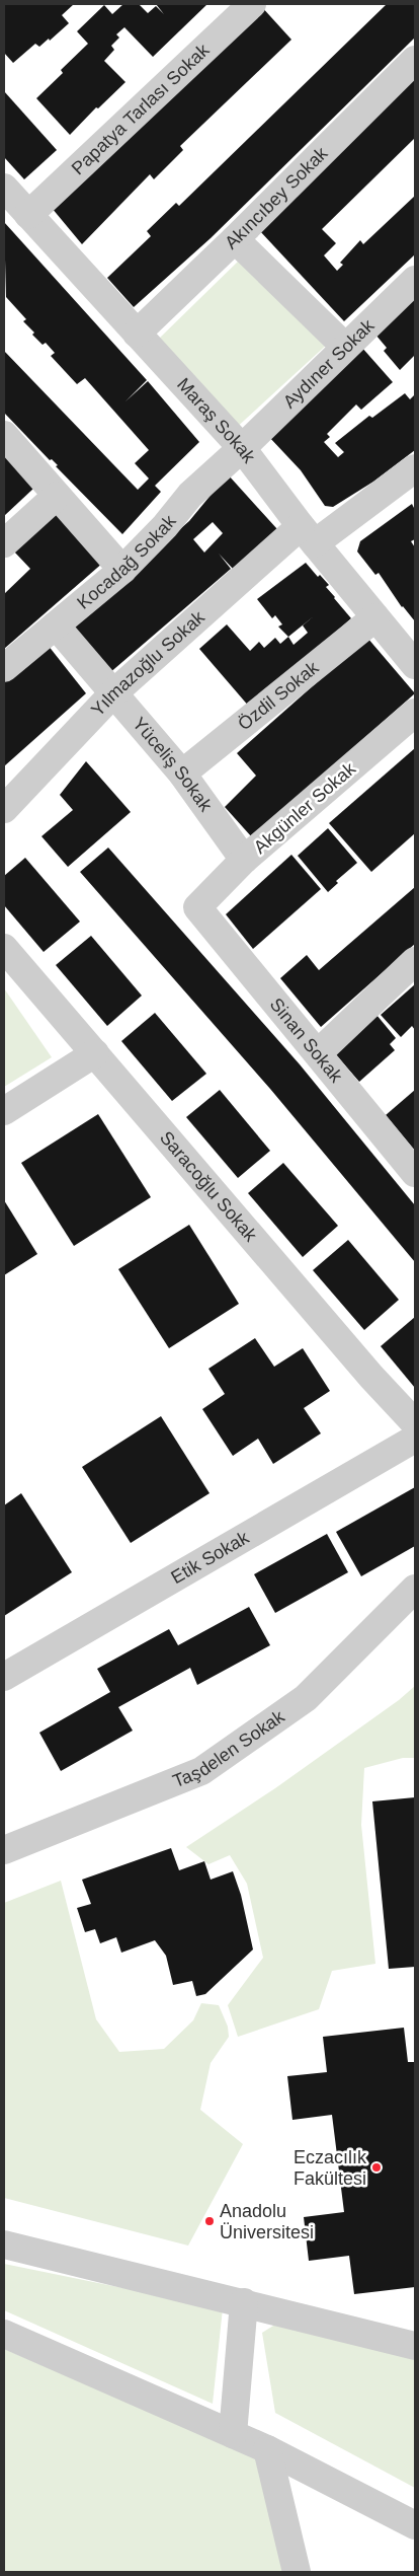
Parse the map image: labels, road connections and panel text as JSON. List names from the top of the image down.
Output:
{
  "streets": {
    "street": [
      "Papatya Tarlası Sokak",
      "Akıncıbey Sokak",
      "Aydıner Sokak",
      "Maraş Sokak",
      "Kocadağ Sokak",
      "Yılmazoğlu Sokak",
      "Özdil Sokak",
      "Yüceliş Sokak",
      "Akgünler Sokak",
      "Sinan Sokak",
      "Saracoğlu Sokak",
      "Etik Sokak",
      "Taşdelen Sokak"
    ]
  },
  "crossings": [
    ["Papatya Tarlası Sokak", "Maraş Sokak"],
    ["Akıncıbey Sokak", "Maraş Sokak"],
    ["Aydıner Sokak", "Maraş Sokak"],
    ["Aydıner Sokak", "Kocadağ Sokak"],
    ["Maraş Sokak", "Kocadağ Sokak"],
    ["Maraş Sokak", "Yılmazoğlu Sokak"],
    ["Maraş Sokak", "Özdil Sokak"],
    ["Kocadağ Sokak", "Yüceliş Sokak"],
    ["Yılmazoğlu Sokak", "Yüceliş Sokak"],
    ["Özdil Sokak", "Yüceliş Sokak"],
    ["Yüceliş Sokak", "Akgünler Sokak"],
    ["Akgünler Sokak", "Sinan Sokak"]
  ],
  "places": ["Eczacılık Fakültesi", "Anadolu Üniversitesi"]
}
